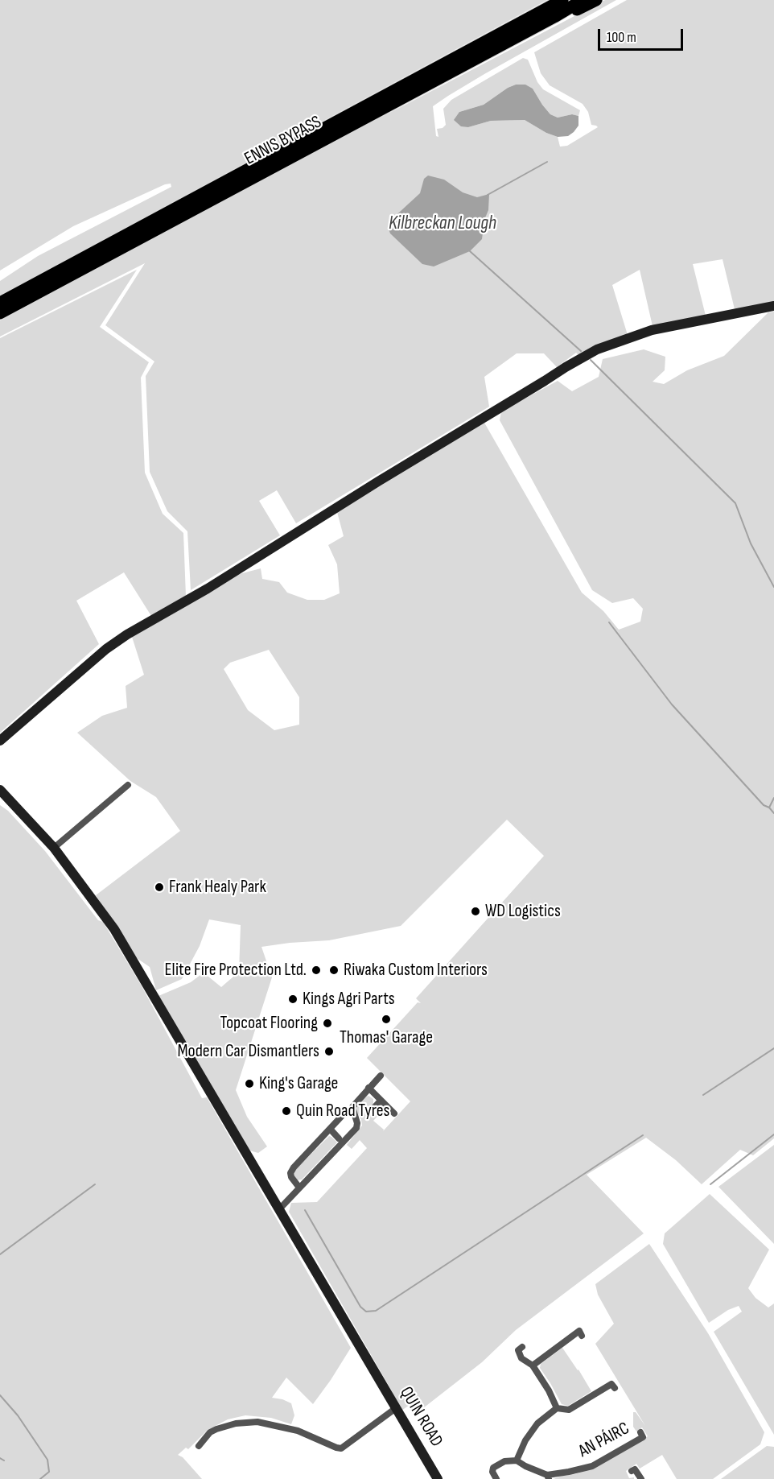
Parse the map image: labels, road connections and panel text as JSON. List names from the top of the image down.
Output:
{
  "streets": {
    "highway": ["ENNIS BYPASS"],
    "street": ["QUIN ROAD", "AN PÁIRC"]
  },
  "water": ["Kilbreckan Lough"],
  "places": [
    "Frank Healy Park",
    "WD Logistics",
    "Elite Fire Protection Ltd.",
    "Riwaka Custom Interiors",
    "Kings Agri Parts",
    "Thomas' Garage",
    "Topcoat Flooring",
    "Modern Car Dismantlers",
    "King's Garage",
    "Quin Road Tyres"
  ],
  "scale_bar": "100 m"
}
